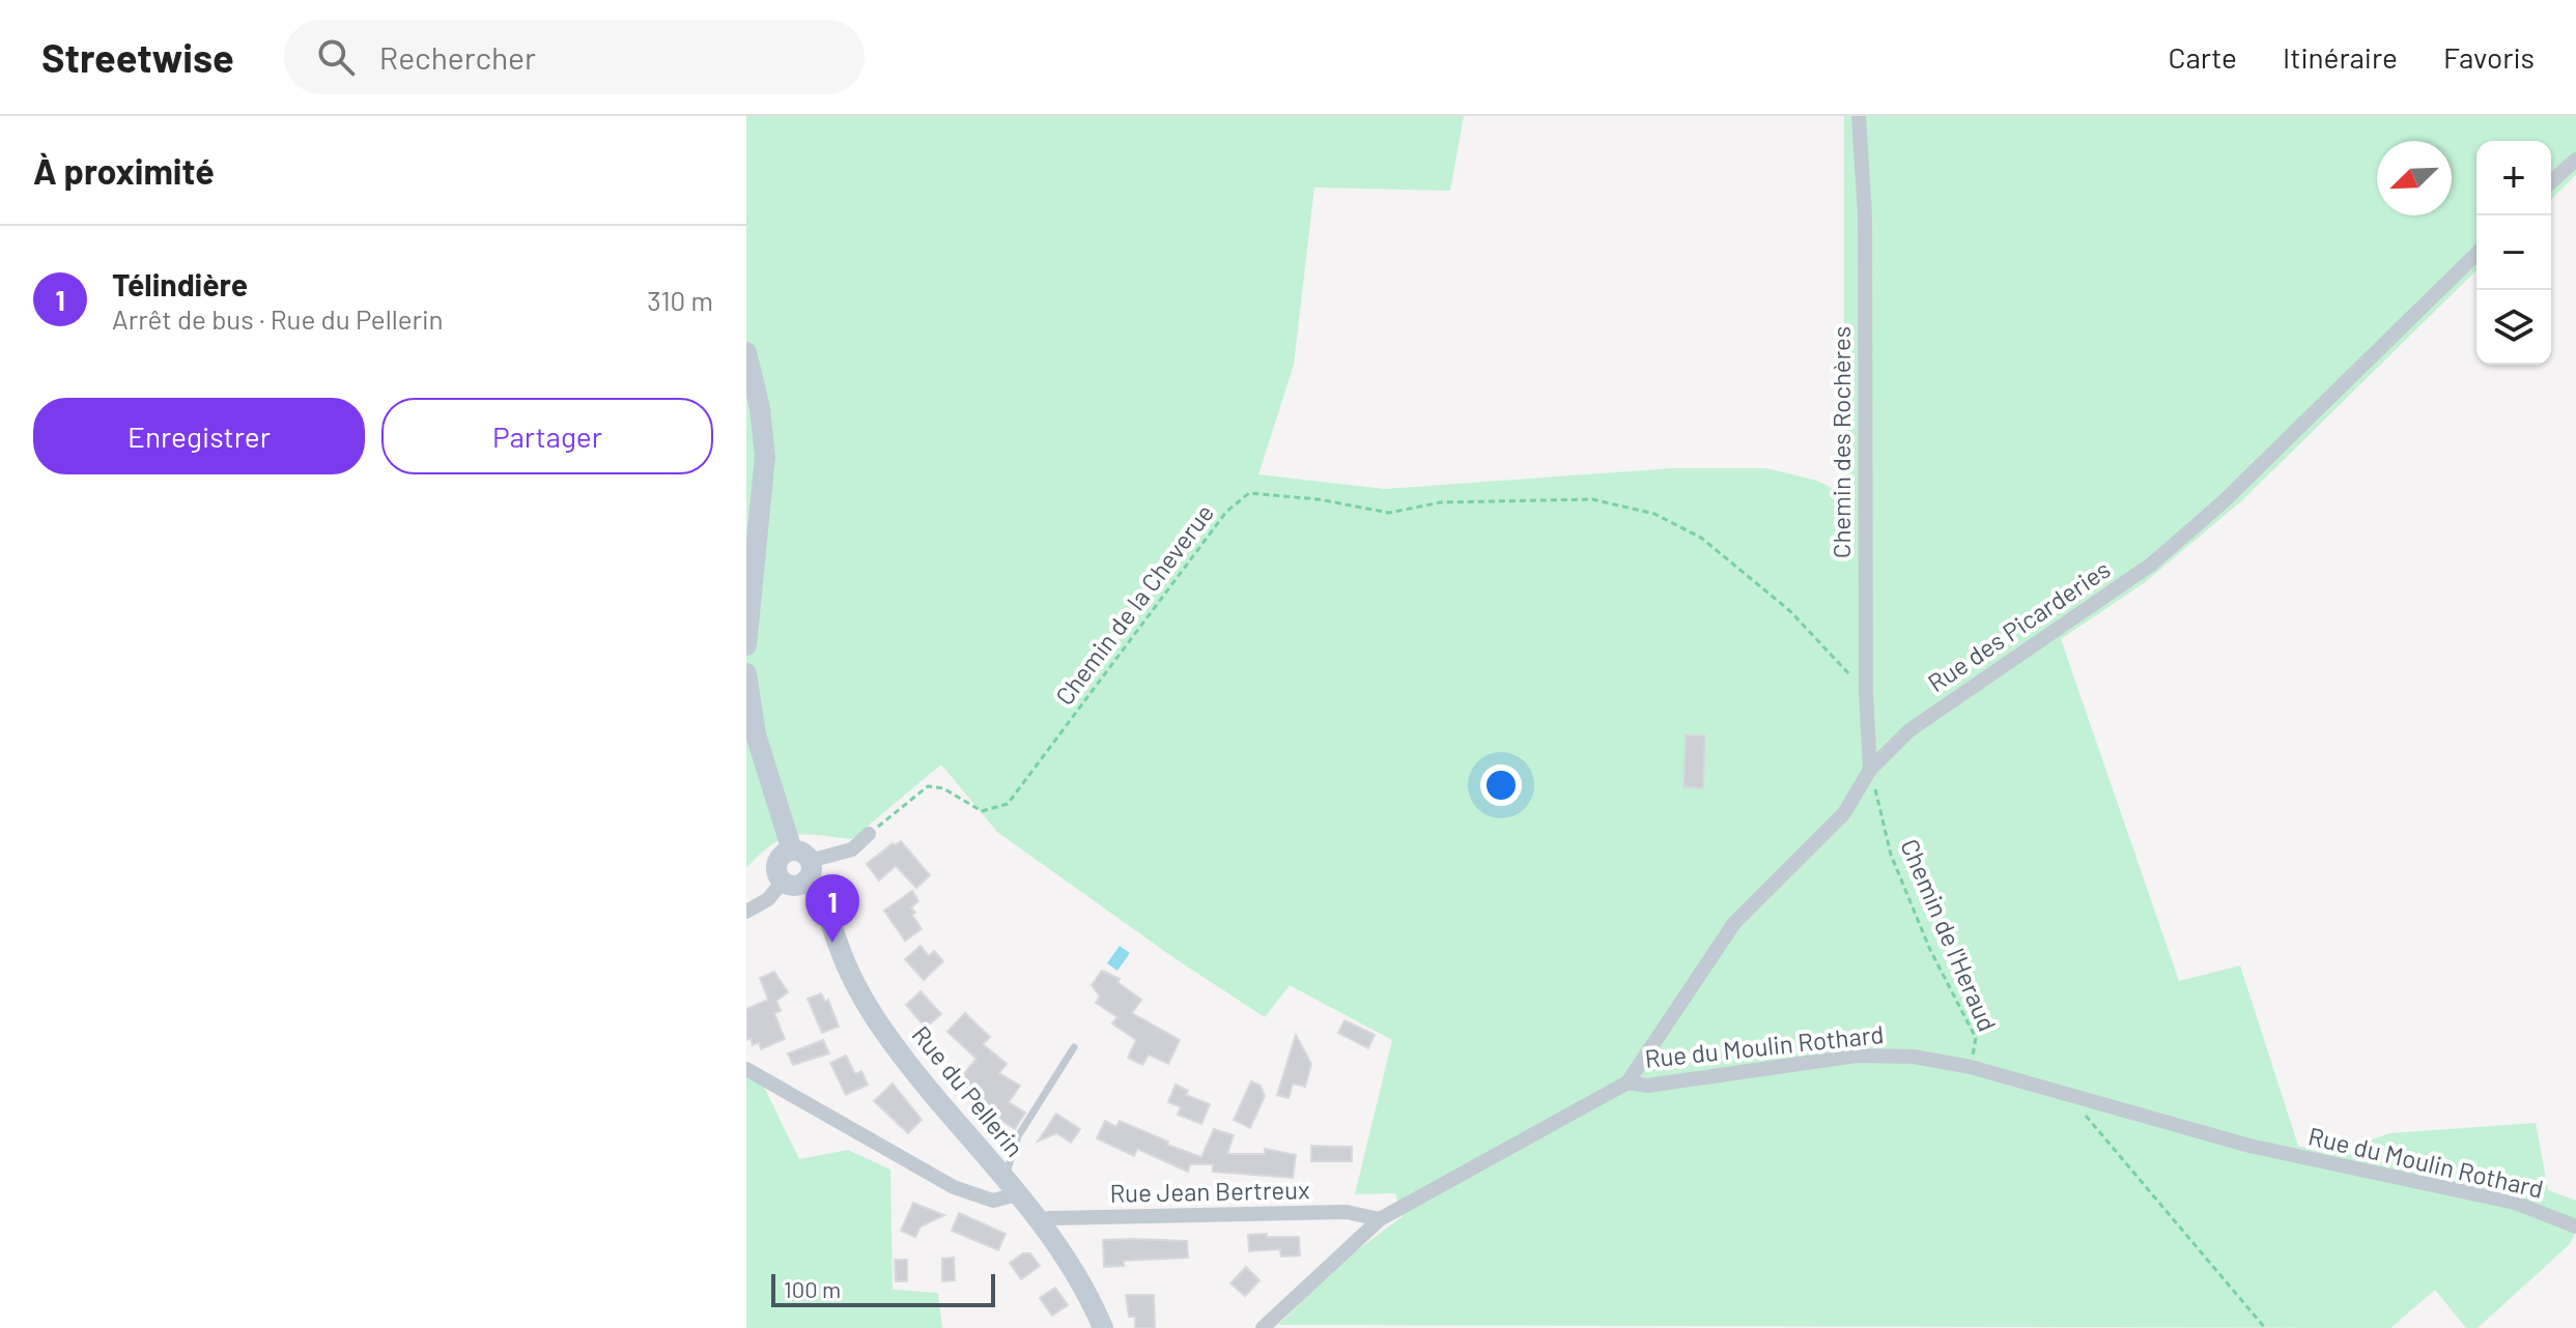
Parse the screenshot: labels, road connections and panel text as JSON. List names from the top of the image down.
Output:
{
  "streets": {
    "main road": ["Rue du Pellerin"],
    "street": [
      "Chemin des Rochères",
      "Rue des Picarderies",
      "Rue du Moulin Rothard",
      "Rue Jean Bertreux"
    ],
    "path": ["Chemin de la Cheverue", "Chemin de l'Heraud"]
  },
  "crossings": [
    ["Chemin des Rochères", "Chemin de la Cheverue"],
    ["Chemin des Rochères", "Rue des Picarderies"],
    ["Chemin des Rochères", "Chemin de l'Heraud"],
    ["Rue des Picarderies", "Chemin de l'Heraud"],
    ["Rue des Picarderies", "Rue du Moulin Rothard"],
    ["Chemin de l'Heraud", "Rue du Moulin Rothard"],
    ["Rue du Moulin Rothard", "Rue Jean Bertreux"],
    ["Rue du Pellerin", "Rue Jean Bertreux"]
  ],
  "scale_bar": "100 m",
  "north": "bottom left",
  "page": {
    "header": "Streetwise",
    "search": "Rechercher",
    "nav": ["Carte", "Itinéraire", "Favoris"],
    "heading": "À proximité",
    "map_buttons": ["+", "−"],
    "list": [
      {
        "mark": "1",
        "name": "Télindière",
        "note": "Arrêt de bus · Rue du Pellerin",
        "value": "310 m"
      }
    ],
    "buttons": ["Enregistrer", "Partager"],
    "pins": "1",
    "scale": "100 m"
  }
}
